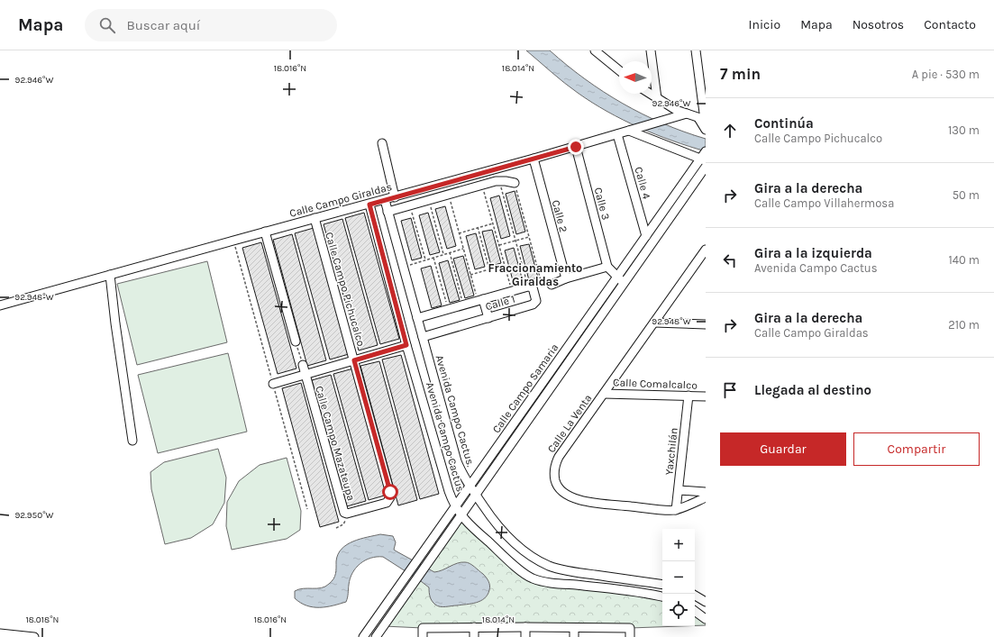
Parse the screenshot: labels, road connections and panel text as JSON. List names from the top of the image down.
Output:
{
  "streets": {
    "street": [
      "Calle 4",
      "Calle Campo Giraldas",
      "Calle 3",
      "Calle 2",
      "Calle Campo Pichucalco",
      "Calle 1",
      "Calle Comalcalco",
      "Calle Campo Samaria",
      "Avenida Campo Cactus.",
      "Calle La Venta",
      "Avenida Campo Cactus",
      "Calle Campo Mazateupa",
      "Yaxchilán"
    ]
  },
  "crossings": [
    ["Calle 4", "Calle Campo Giraldas"],
    ["Calle 4", "Calle Campo Samaria"],
    ["Calle Campo Giraldas", "Calle 3"],
    ["Calle Campo Giraldas", "Calle 2"],
    ["Calle Campo Giraldas", "Calle Campo Pichucalco"],
    ["Calle Campo Giraldas", "Avenida Campo Cactus."],
    ["Calle Campo Giraldas", "Avenida Campo Cactus"],
    ["Calle Campo Pichucalco", "Calle Campo Mazateupa"],
    ["Calle 1", "Avenida Campo Cactus."],
    ["Calle Comalcalco", "Calle La Venta"],
    ["Calle Comalcalco", "Yaxchilán"],
    ["Calle Campo Samaria", "Avenida Campo Cactus."],
    ["Calle Campo Samaria", "Avenida Campo Cactus"],
    ["Calle La Venta", "Yaxchilán"]
  ],
  "districts": ["Fraccionamiento Giraldas"],
  "north": "left",
  "page": {
    "header": "Mapa",
    "search": "Buscar aquí",
    "nav": [
      "Inicio",
      "Mapa",
      "Nosotros",
      "Contacto"
    ],
    "heading": ["7 min", "A pie · 530 m"],
    "list": [
      ["Continúa", "Calle Campo Pichucalco", "130 m"],
      ["Gira a la derecha", "Calle Campo Villahermosa", "50 m"],
      ["Gira a la izquierda", "Avenida Campo Cactus", "140 m"],
      ["Gira a la derecha", "Calle Campo Giraldas", "210 m"],
      "Llegada al destino"
    ],
    "buttons": ["Guardar", "Compartir"],
    "map_buttons": ["+", "−"]
  },
  "coordinates": [
    "18.016°N",
    "18.014°N",
    "92.946°W",
    "92.948°W",
    "92.950°W",
    "18.018°N"
  ]
}
